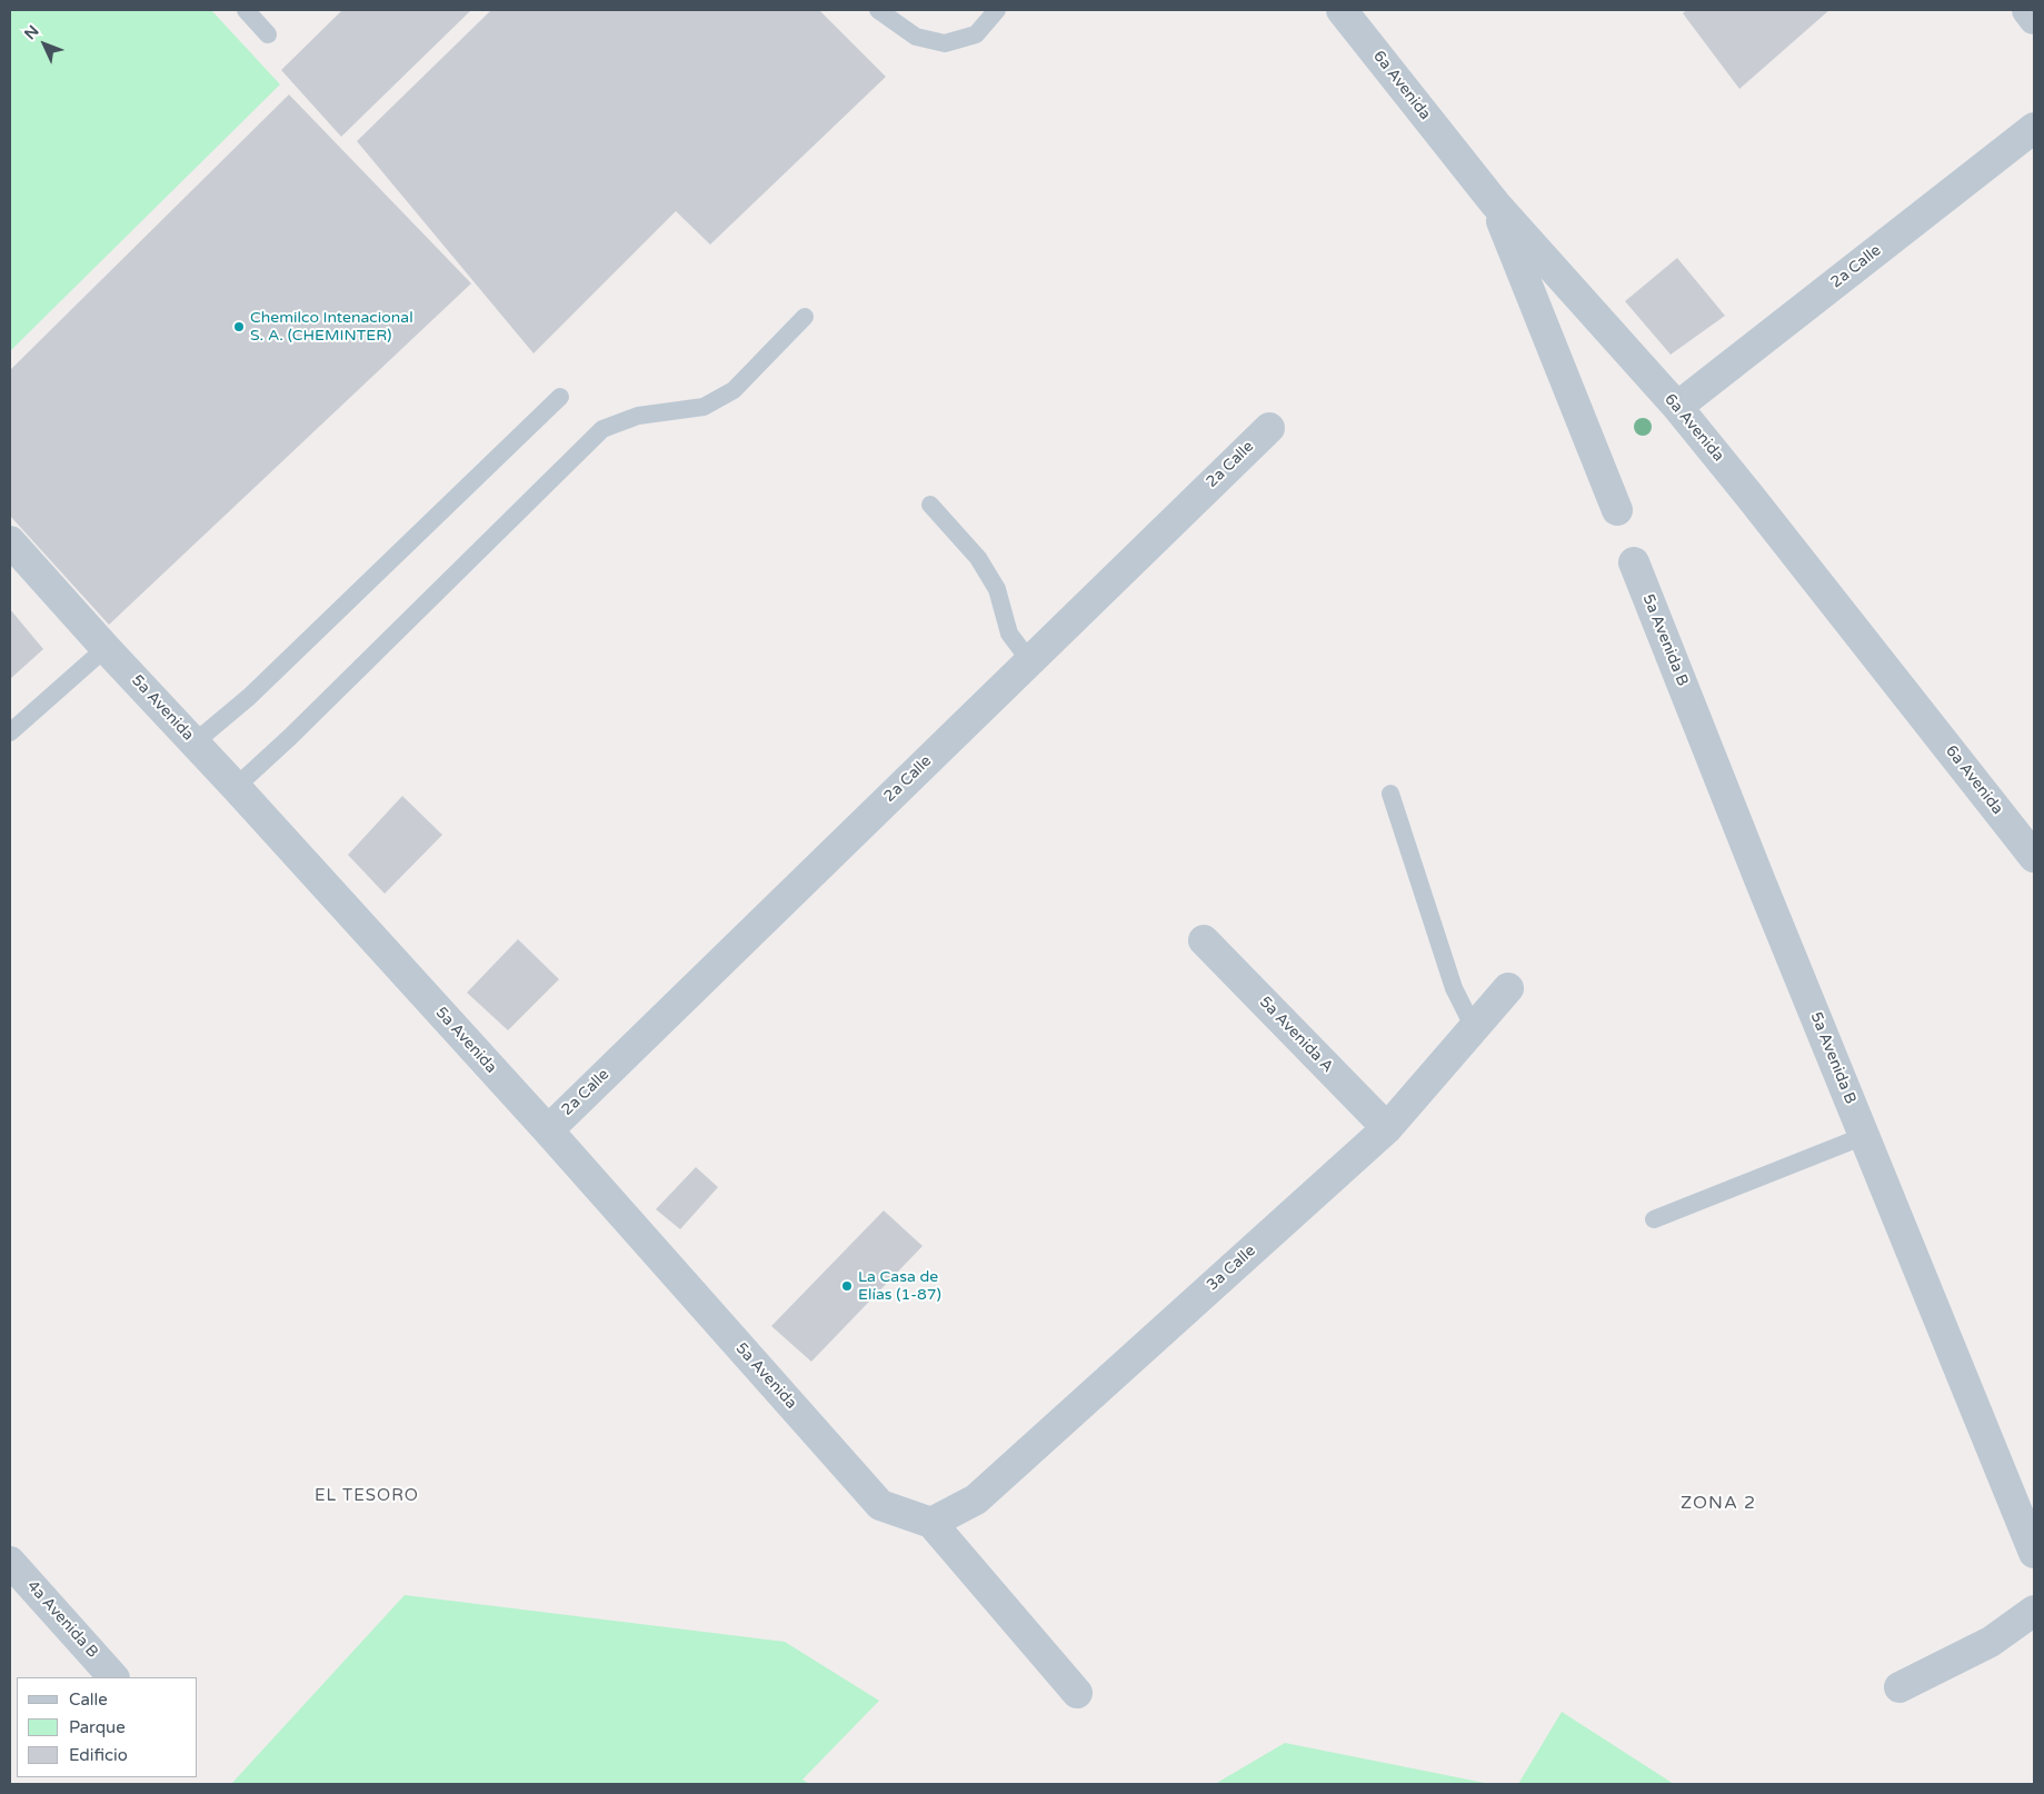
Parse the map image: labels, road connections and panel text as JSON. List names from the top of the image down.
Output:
{
  "streets": {
    "street": [
      "6a Avenida",
      "2a Calle",
      "5a Avenida B",
      "5a Avenida",
      "5a Avenida A",
      "3a Calle",
      "4a Avenida B"
    ]
  },
  "crossings": [
    ["6a Avenida", "2a Calle"],
    ["2a Calle", "5a Avenida"],
    ["5a Avenida", "3a Calle"],
    ["5a Avenida A", "3a Calle"]
  ],
  "districts": ["EL TESORO", "ZONA 2"],
  "places": ["Chemilco Intenacional S. A. (CHEMINTER)", "La Casa de Elías (1-87)"],
  "legend": ["Calle", "Parque", "Edificio"],
  "north": "top left"
}
